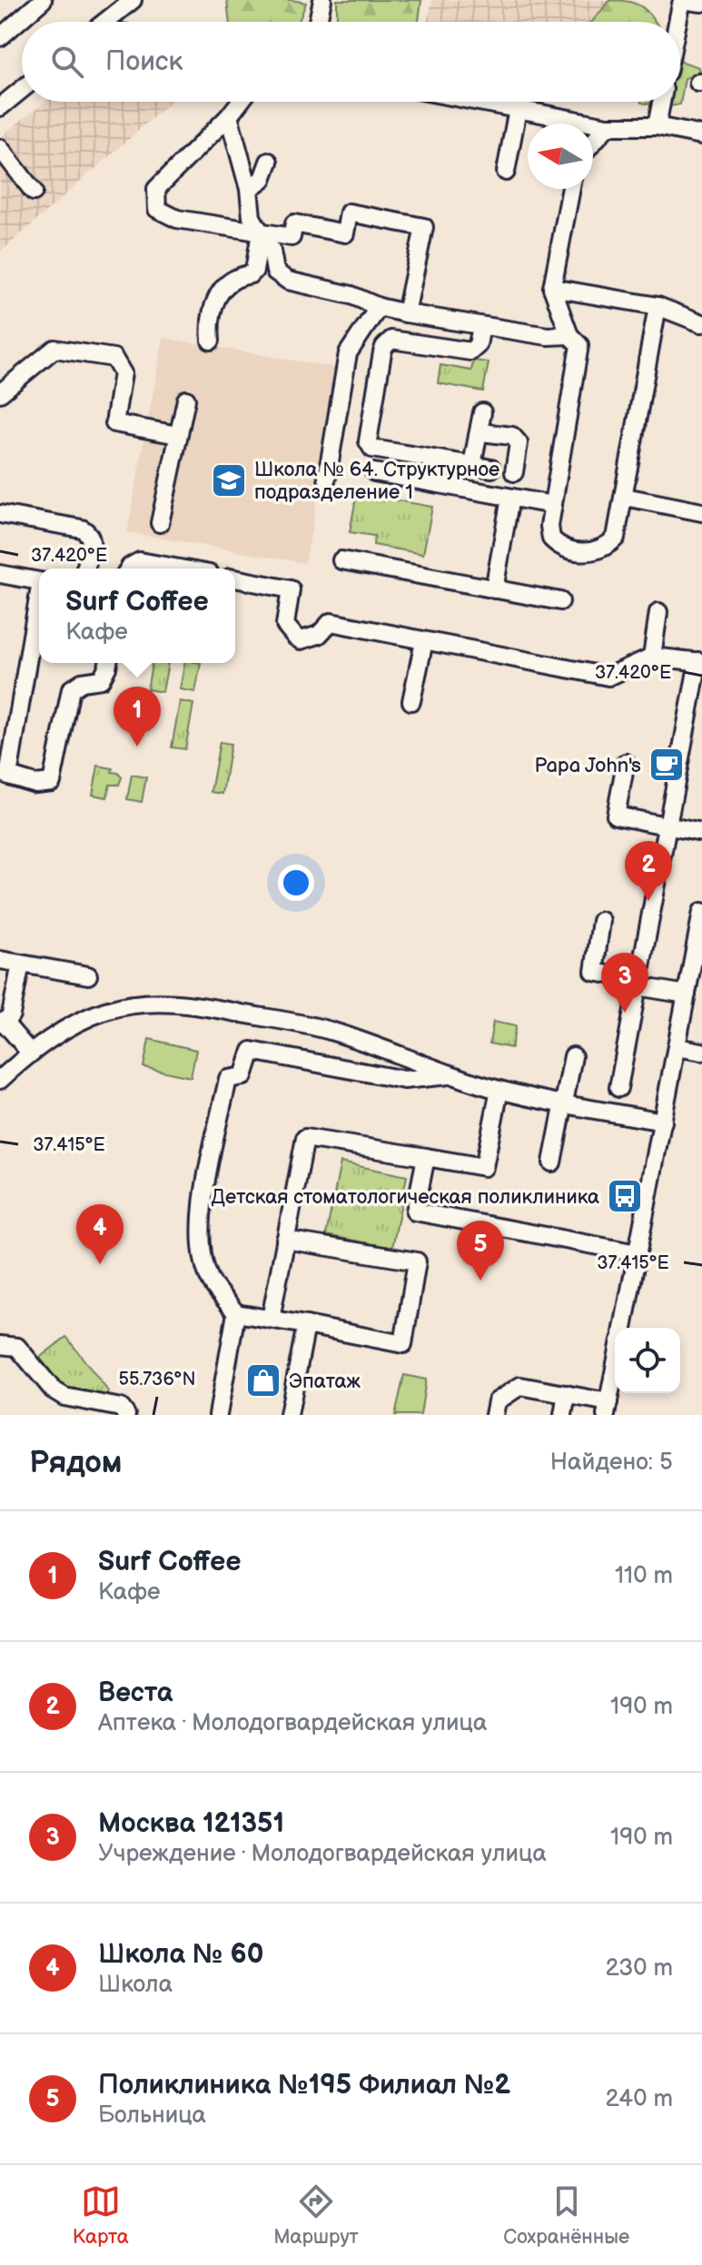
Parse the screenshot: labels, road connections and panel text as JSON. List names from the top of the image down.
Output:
{
  "places": {
    "school or university": ["Школа № 64. Структурное подразделение 1"],
    "cafe": ["Papa John's"],
    "bus stop": ["Детская стоматологическая поликлиника"],
    "shop": ["Эпатаж"]
  },
  "north": "left",
  "page": {
    "search": "Поиск",
    "popup": ["Surf Coffee", "Кафе"],
    "pins": [
      "1",
      "2",
      "3",
      "4",
      "5"
    ],
    "heading": ["Рядом", "Найдено: 5"],
    "list": [
      {
        "mark": "1",
        "name": "Surf Coffee",
        "note": "Кафе",
        "value": "110 m"
      },
      {
        "mark": "2",
        "name": "Веста",
        "note": "Аптека · Молодогвардейская улица",
        "value": "190 m"
      },
      {
        "mark": "3",
        "name": "Москва 121351",
        "note": "Учреждение · Молодогвардейская улица",
        "value": "190 m"
      },
      {
        "mark": "4",
        "name": "Школа № 60",
        "note": "Школа",
        "value": "230 m"
      },
      {
        "mark": "5",
        "name": "Поликлиника №195 Филиал №2",
        "note": "Больница",
        "value": "240 m"
      }
    ],
    "nav": ["Карта", "Маршрут", "Сохранённые"]
  },
  "coordinates": ["37.420°E", "37.415°E", "55.736°N"]
}
